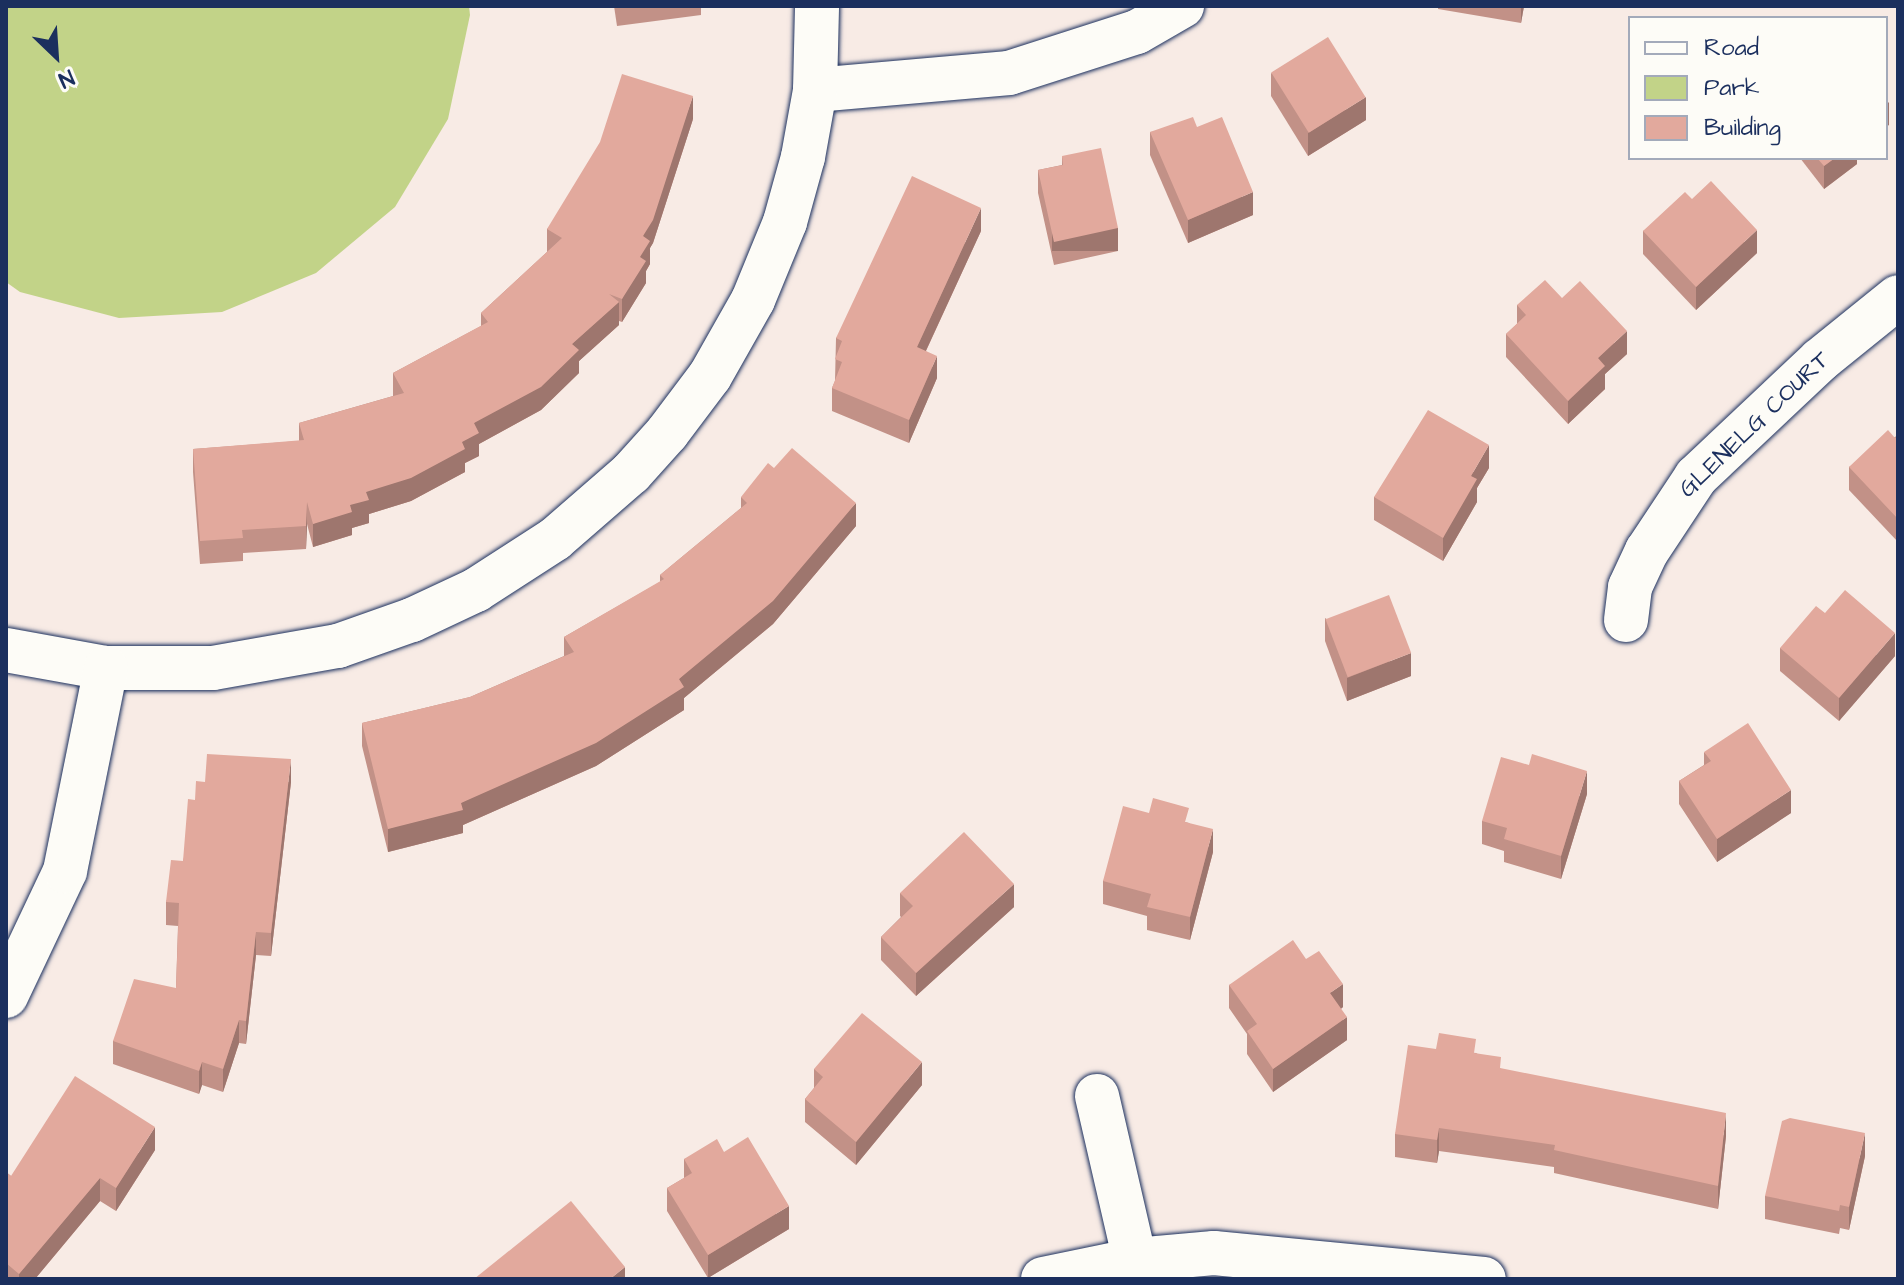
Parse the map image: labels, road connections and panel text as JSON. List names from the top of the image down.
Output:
{
  "streets": {
    "street": ["GLENELG COURT"]
  },
  "legend": ["Road", "Park", "Building"],
  "north": "bottom right"
}
